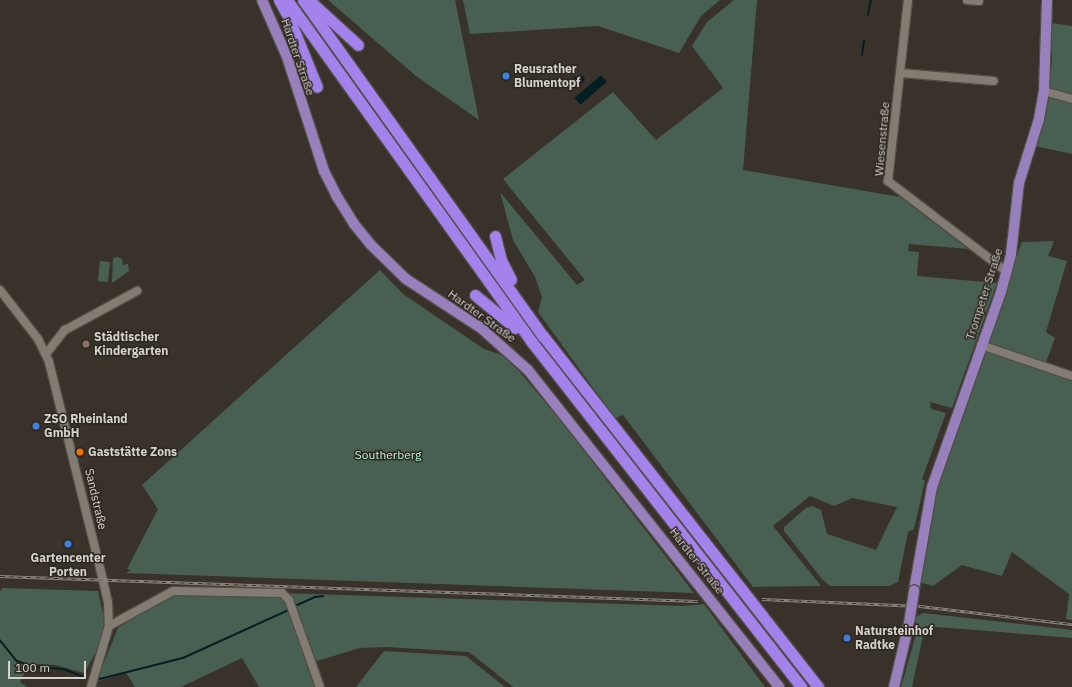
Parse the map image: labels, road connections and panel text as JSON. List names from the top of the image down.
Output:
{
  "streets": {
    "main road": ["Hardter Straße", "Trompeter Straße"],
    "street": ["Wiesenstraße", "Sandstraße"]
  },
  "crossings": [
    ["Wiesenstraße", "Trompeter Straße"]
  ],
  "parks": ["Southerberg"],
  "places": [
    "Reusrather Blumentopf",
    "Städtischer Kindergarten",
    "ZSO Rheinland GmbH",
    "Gaststätte Zons",
    "Gartencenter Porten",
    "Natursteinhof Radtke"
  ],
  "scale_bar": "100 m"
}
